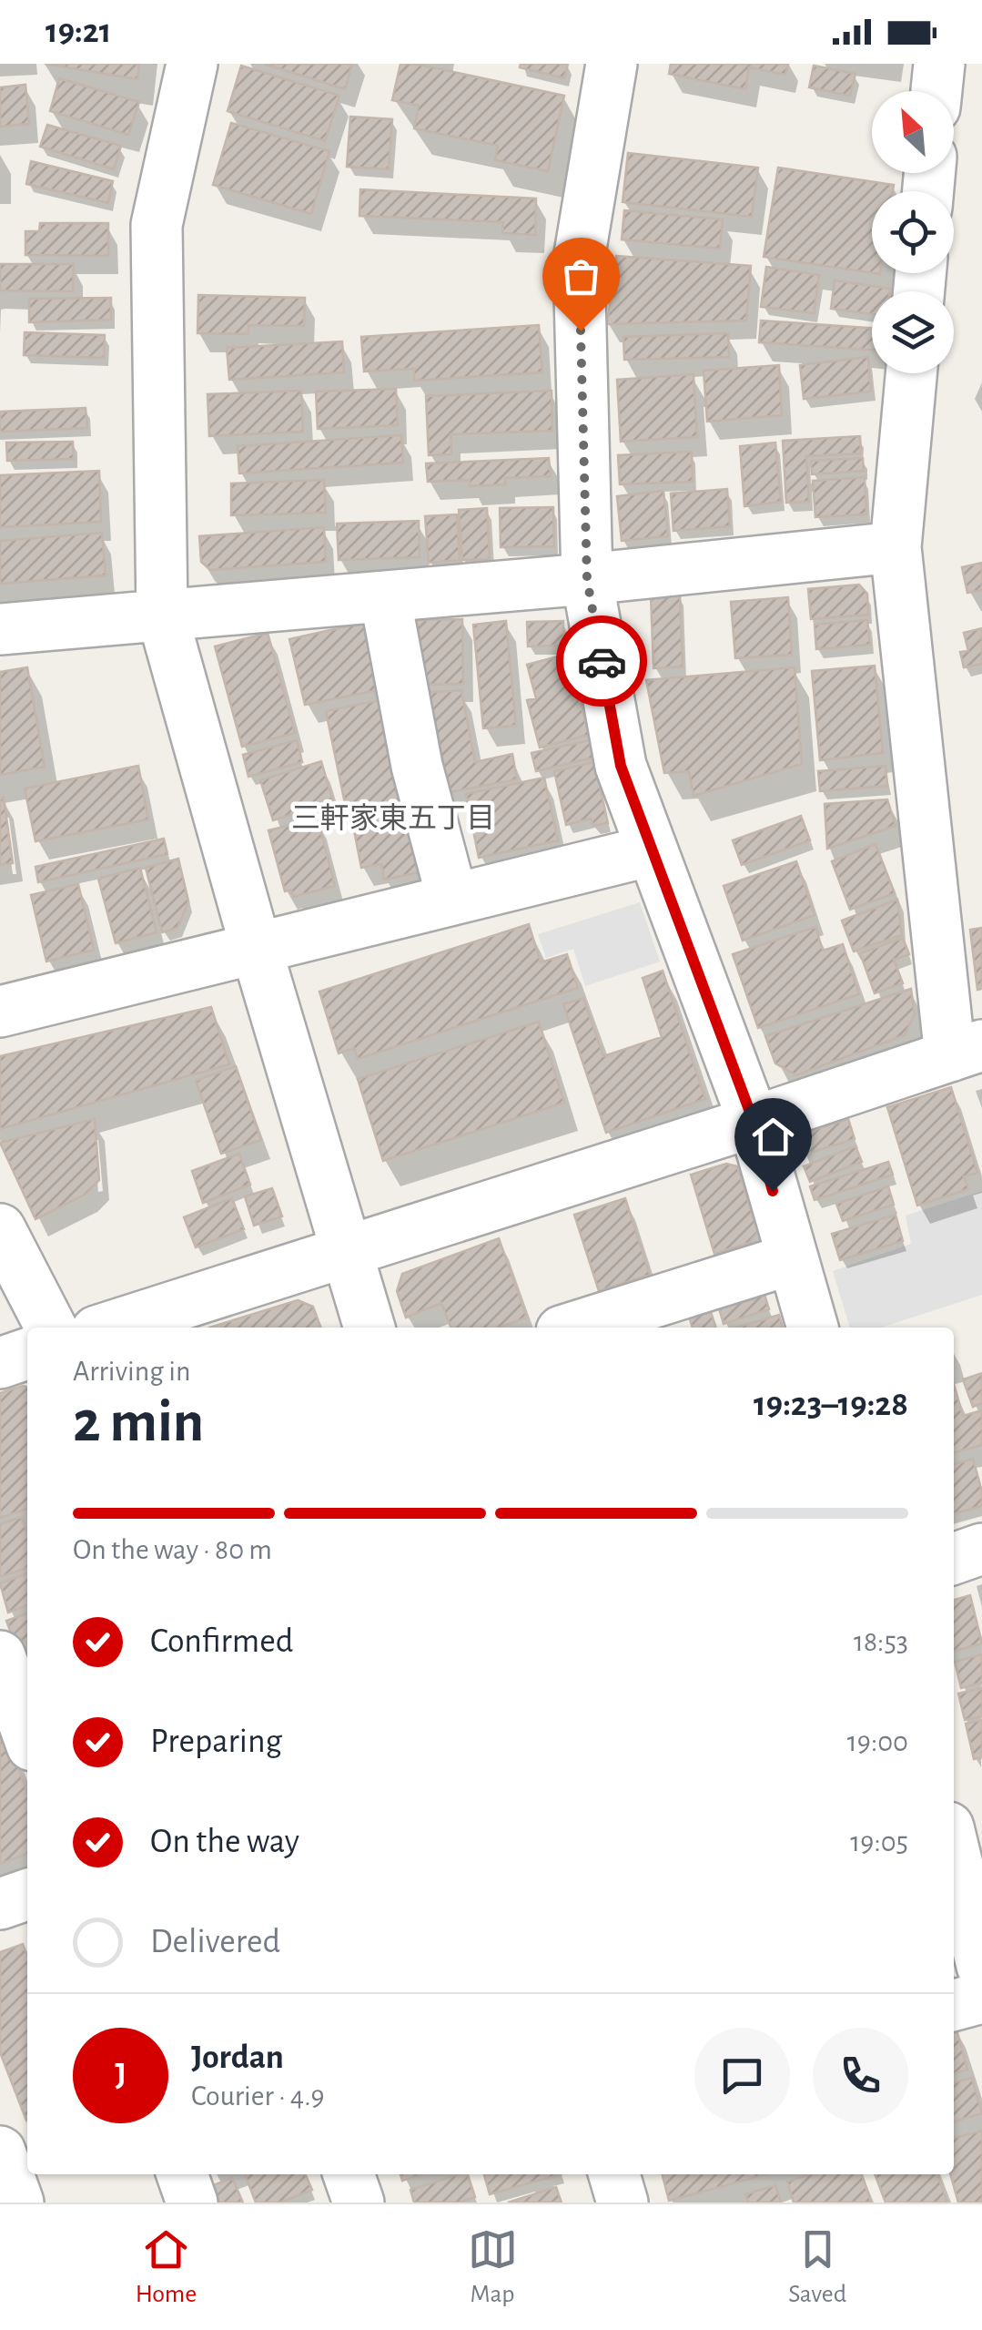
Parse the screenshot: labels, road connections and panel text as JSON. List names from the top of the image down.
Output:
{
  "districts": ["三軒家東五丁目"],
  "north": "top left",
  "page": {
    "status": "19:21",
    "heading": ["2 min", "Arriving in", "19:23–19:28"],
    "panel": ["Jordan", "Courier · 4.9"],
    "bar": "On the way · 80 m",
    "list": [
      ["Confirmed", "18:53"],
      ["Preparing", "19:00"],
      ["On the way", "19:05"],
      "Delivered"
    ],
    "round": "J",
    "tabs": ["Home", "Map", "Saved"]
  }
}
